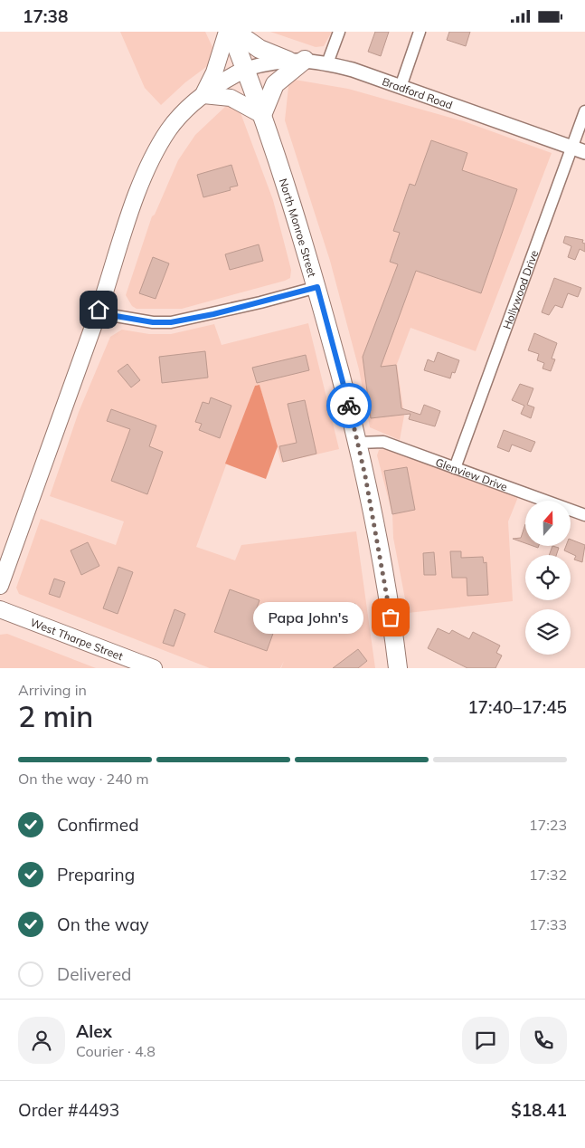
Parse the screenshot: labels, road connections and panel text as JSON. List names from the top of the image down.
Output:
{
  "streets": {
    "main road": ["North Monroe Street", "West Tharpe Street"],
    "street": ["Bradford Road", "Hollywood Drive", "Glenview Drive"]
  },
  "crossings": [
    ["Bradford Road", "North Monroe Street"],
    ["Bradford Road", "Hollywood Drive"],
    ["North Monroe Street", "Glenview Drive"],
    ["Hollywood Drive", "Glenview Drive"]
  ],
  "places": ["Papa John's"],
  "north": "top",
  "page": {
    "status": "17:38",
    "bubble": "Papa John's",
    "heading": ["2 min", "Arriving in", "17:40–17:45"],
    "panel": [
      "Alex",
      "Courier · 4.8",
      "Order #4493",
      "$18.41"
    ],
    "bar": "On the way · 240 m",
    "list": [
      ["Confirmed", "17:23"],
      ["Preparing", "17:32"],
      ["On the way", "17:33"],
      "Delivered"
    ]
  }
}
